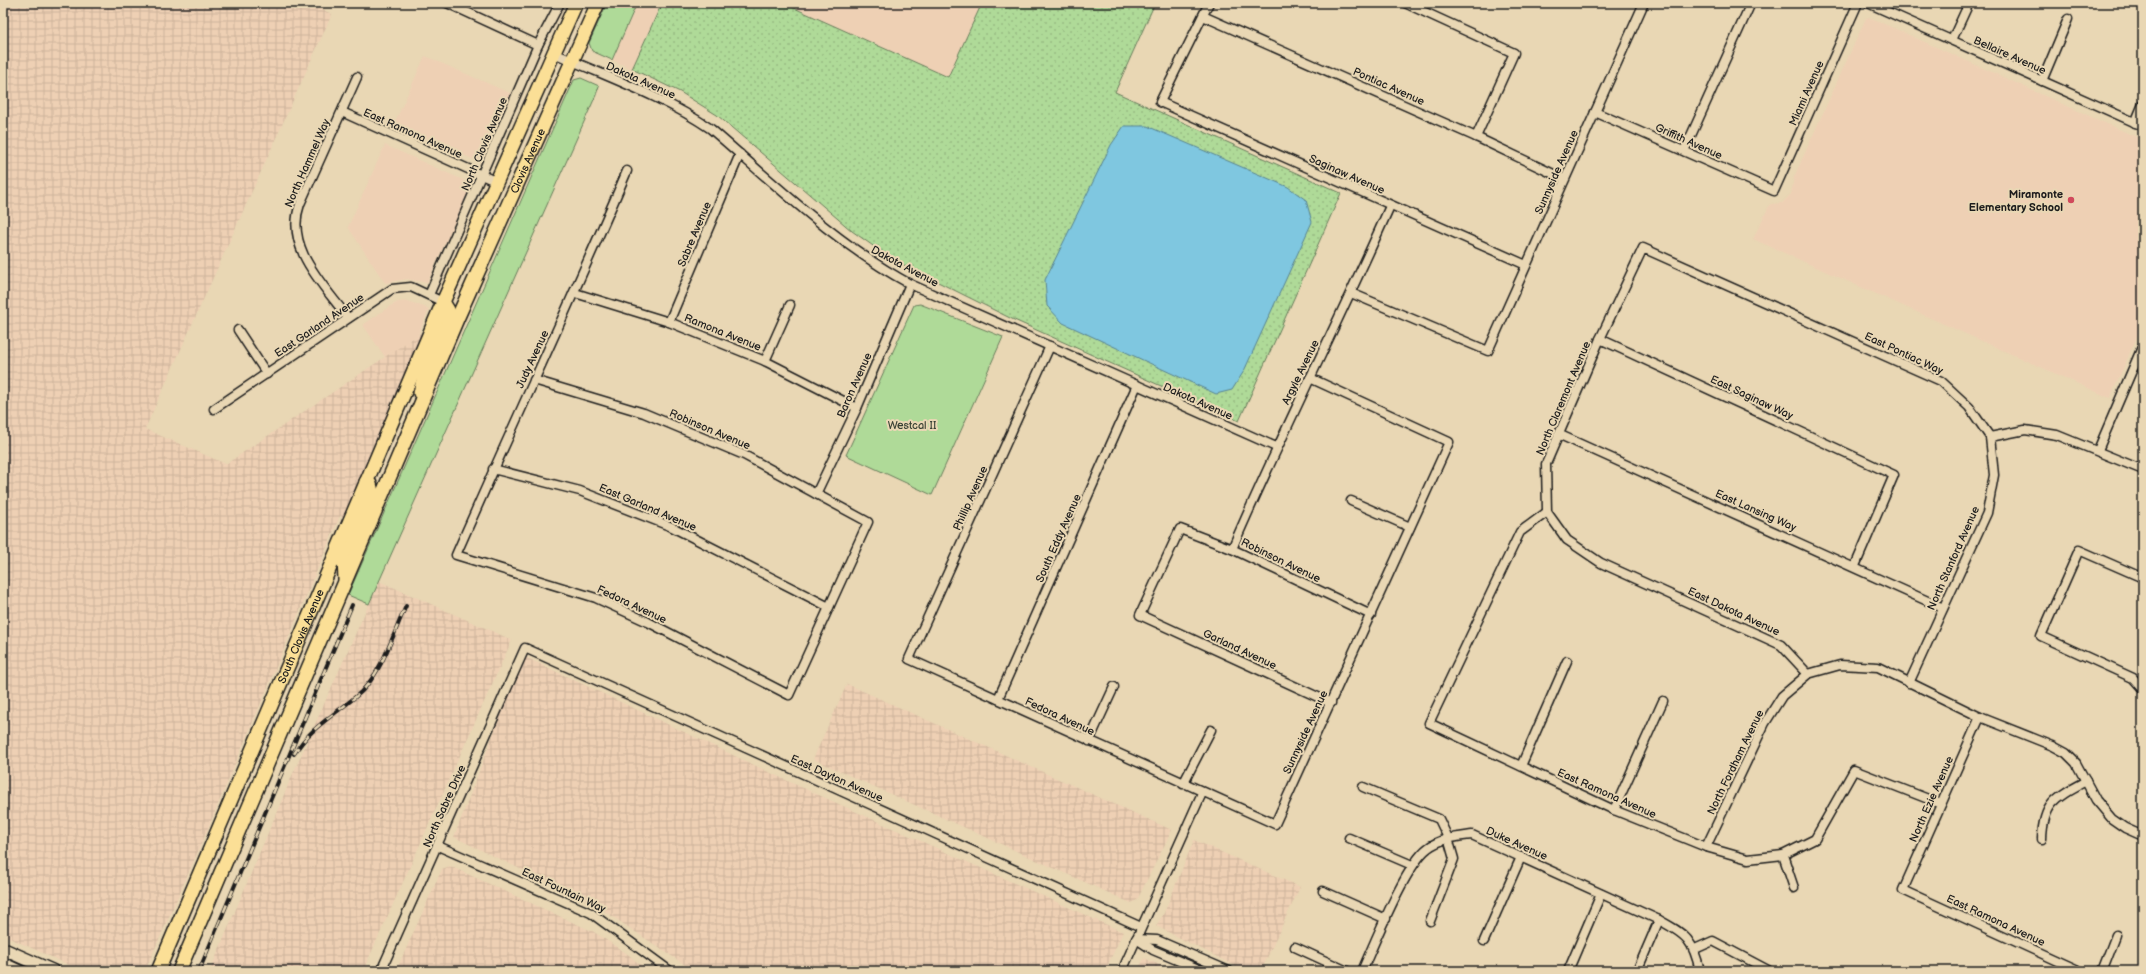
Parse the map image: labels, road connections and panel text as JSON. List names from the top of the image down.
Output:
{
  "streets": {
    "main road": ["Clovis Avenue", "South Clovis Avenue"],
    "street": [
      "Bellaire Avenue",
      "Dakota Avenue",
      "Pontiac Avenue",
      "Miami Avenue",
      "East Ramona Avenue",
      "Griffith Avenue",
      "North Clovis Avenue",
      "North Hammel Way",
      "Sunnyside Avenue",
      "Saginaw Avenue",
      "Sabre Avenue",
      "East Garland Avenue",
      "Ramona Avenue",
      "East Pontiac Way",
      "Judy Avenue",
      "Argyle Avenue",
      "Baron Avenue",
      "East Saginaw Way",
      "North Claremont Avenue",
      "Robinson Avenue",
      "Phillip Avenue",
      "East Lansing Way",
      "South Eddy Avenue",
      "North Stanford Avenue",
      "Fedora Avenue",
      "East Dakota Avenue",
      "Garland Avenue",
      "North Fordham Avenue",
      "East Dayton Avenue",
      "North Ezie Avenue",
      "North Sabre Drive",
      "Duke Avenue",
      "East Fountain Way"
    ]
  },
  "crossings": [
    ["Dakota Avenue", "Clovis Avenue"],
    ["Dakota Avenue", "Sabre Avenue"],
    ["Dakota Avenue", "Argyle Avenue"],
    ["Dakota Avenue", "Baron Avenue"],
    ["Dakota Avenue", "Phillip Avenue"],
    ["Dakota Avenue", "South Eddy Avenue"],
    ["Pontiac Avenue", "Sunnyside Avenue"],
    ["Pontiac Avenue", "Saginaw Avenue"],
    ["Miami Avenue", "Griffith Avenue"],
    ["East Ramona Avenue", "North Clovis Avenue"],
    ["East Ramona Avenue", "Clovis Avenue"],
    ["East Ramona Avenue", "North Hammel Way"],
    ["East Ramona Avenue", "North Claremont Avenue"],
    ["East Ramona Avenue", "East Dakota Avenue"],
    ["East Ramona Avenue", "North Fordham Avenue"],
    ["East Ramona Avenue", "North Ezie Avenue"],
    ["Griffith Avenue", "Sunnyside Avenue"],
    ["North Clovis Avenue", "East Garland Avenue"],
    ["Clovis Avenue", "East Garland Avenue"],
    ["Clovis Avenue", "South Clovis Avenue"],
    ["North Hammel Way", "East Garland Avenue"],
    ["Sunnyside Avenue", "Saginaw Avenue"],
    ["Sunnyside Avenue", "Argyle Avenue"],
    ["Sunnyside Avenue", "Robinson Avenue"],
    ["Sunnyside Avenue", "Fedora Avenue"],
    ["Sunnyside Avenue", "Garland Avenue"],
    ["Saginaw Avenue", "Argyle Avenue"],
    ["Sabre Avenue", "Ramona Avenue"],
    ["East Garland Avenue", "Judy Avenue"],
    ["East Garland Avenue", "Robinson Avenue"],
    ["East Garland Avenue", "Fedora Avenue"],
    ["East Garland Avenue", "South Clovis Avenue"],
    ["Ramona Avenue", "Judy Avenue"],
    ["Ramona Avenue", "Baron Avenue"],
    ["East Pontiac Way", "North Claremont Avenue"],
    ["East Pontiac Way", "North Stanford Avenue"],
    ["Judy Avenue", "Robinson Avenue"],
    ["Judy Avenue", "Fedora Avenue"],
    ["Argyle Avenue", "Robinson Avenue"],
    ["Baron Avenue", "Robinson Avenue"],
    ["East Saginaw Way", "North Claremont Avenue"],
    ["East Saginaw Way", "East Lansing Way"],
    ["North Claremont Avenue", "East Lansing Way"],
    ["North Claremont Avenue", "East Dakota Avenue"],
    ["Robinson Avenue", "Fedora Avenue"],
    ["Robinson Avenue", "Garland Avenue"],
    ["Phillip Avenue", "Fedora Avenue"],
    ["East Lansing Way", "North Stanford Avenue"],
    ["South Eddy Avenue", "Fedora Avenue"],
    ["East Dakota Avenue", "North Fordham Avenue"],
    ["East Dayton Avenue", "North Sabre Drive"],
    ["North Sabre Drive", "East Fountain Way"]
  ],
  "parks": ["Westcal II"],
  "places": ["Miramonte Elementary School"]
}
